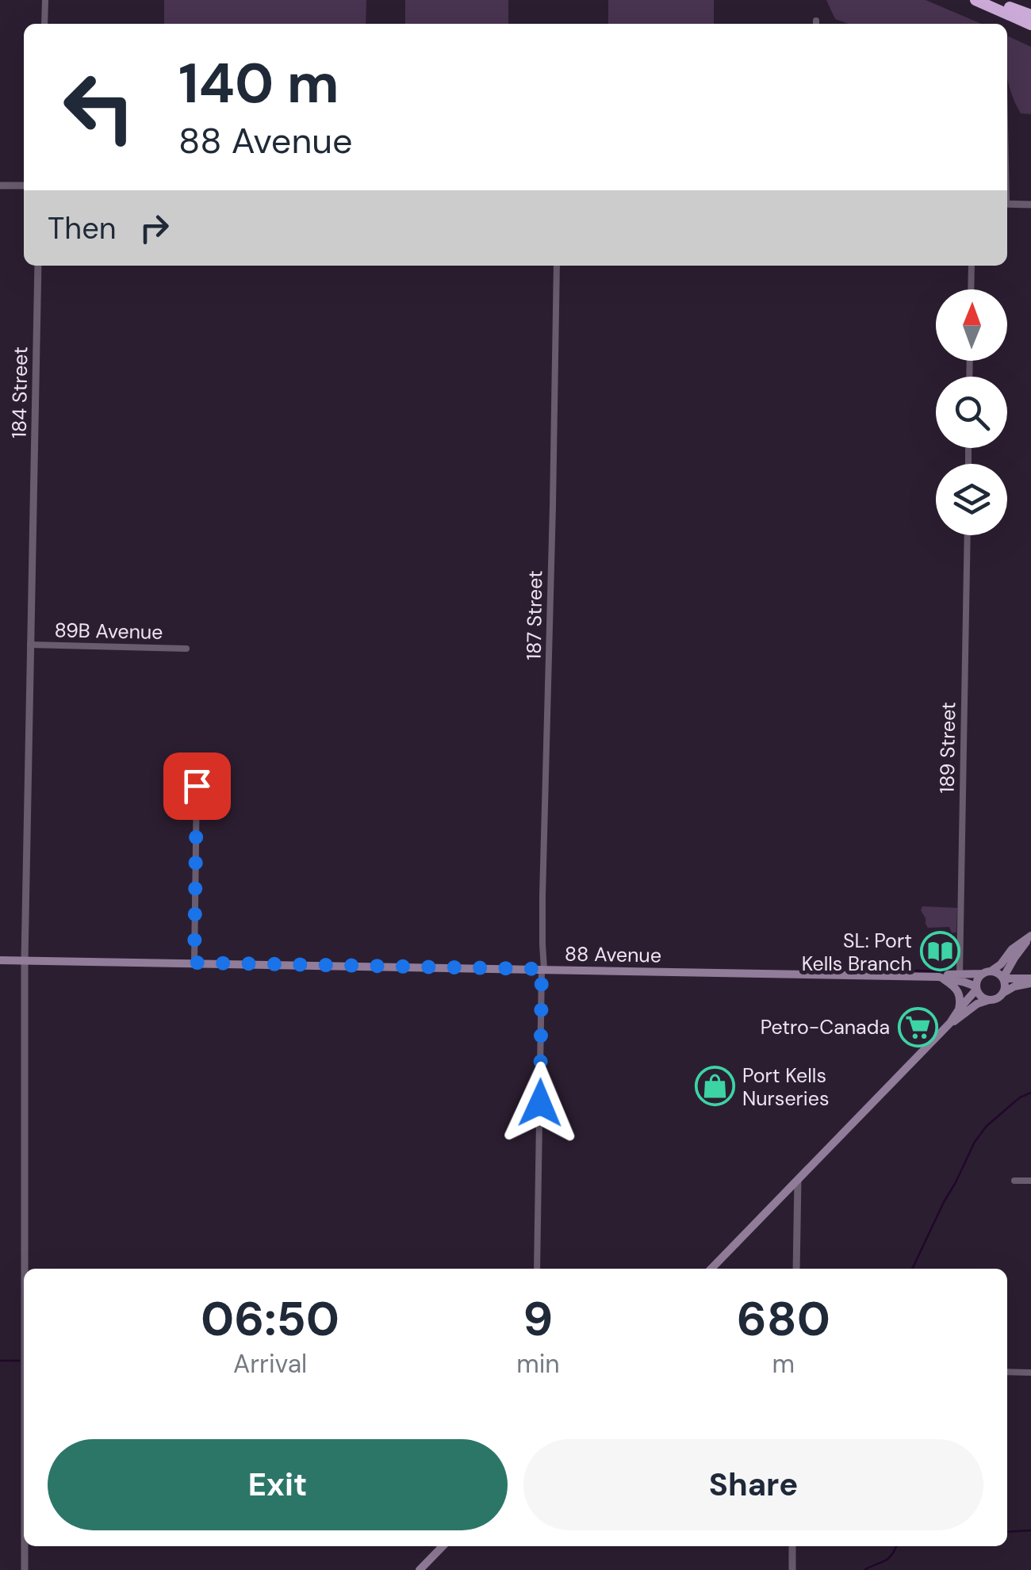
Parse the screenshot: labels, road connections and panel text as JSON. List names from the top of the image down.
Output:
{
  "streets": {
    "main road": ["88 Avenue"],
    "street": [
      "184 Street",
      "187 Street",
      "89B Avenue",
      "189 Street"
    ]
  },
  "crossings": [
    ["184 Street", "89B Avenue"],
    ["184 Street", "88 Avenue"],
    ["187 Street", "88 Avenue"],
    ["189 Street", "88 Avenue"]
  ],
  "places": {
    "library": ["SL: Port Kells Branch"],
    "supermarket": ["Petro-Canada"],
    "shop": ["Port Kells Nurseries"]
  },
  "north": "top",
  "page": {
    "turn": ["140 m", "88 Avenue"],
    "then": "Then",
    "eta": [
      "06:50",
      "Arrival",
      "9",
      "min",
      "680",
      "m"
    ],
    "buttons": ["Exit", "Share"]
  }
}
